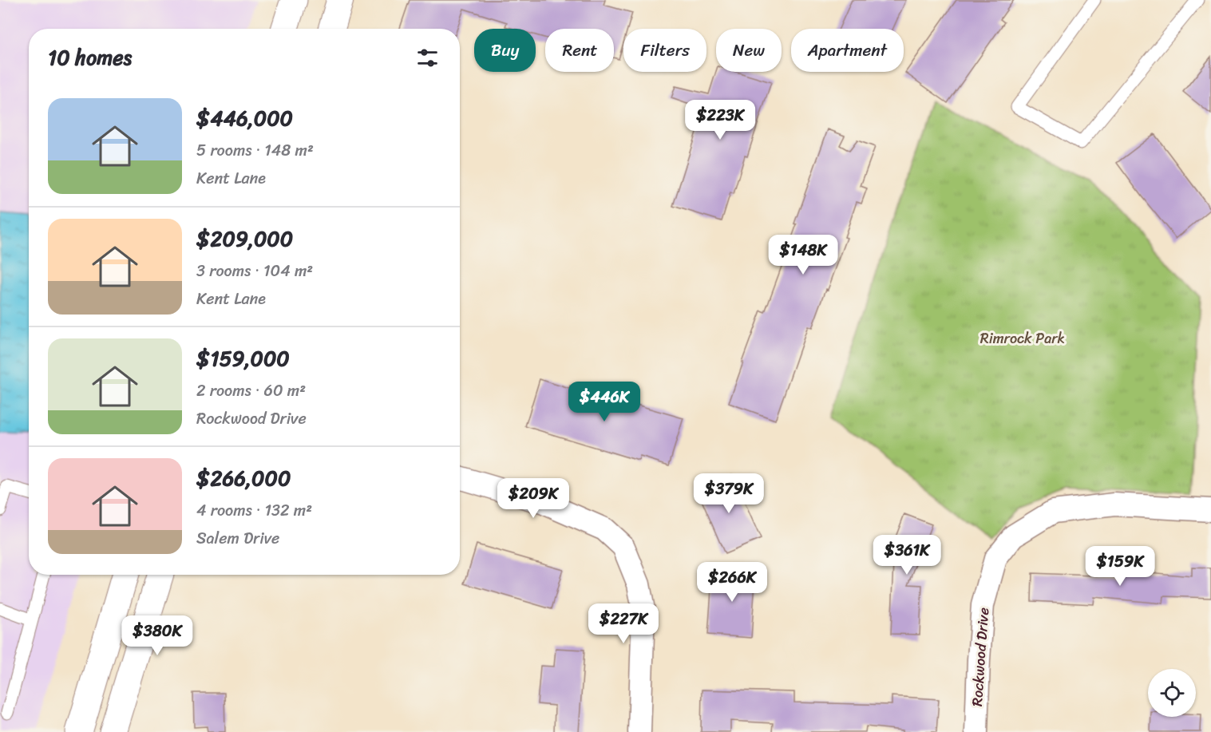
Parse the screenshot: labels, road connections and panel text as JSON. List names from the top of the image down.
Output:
{
  "streets": {
    "street": ["Rockwood Drive"]
  },
  "parks": ["Rimrock Park"],
  "page": {
    "chip": [
      "Buy",
      "Rent",
      "Filters",
      "New",
      "Apartment"
    ],
    "heading": "10 homes",
    "list": [
      {
        "name": "$446,000",
        "note": "5 rooms · 148 m² · Kent Lane"
      },
      {
        "name": "$209,000",
        "note": "3 rooms · 104 m² · Kent Lane"
      },
      {
        "name": "$159,000",
        "note": "2 rooms · 60 m² · Rockwood Drive"
      },
      {
        "name": "$266,000",
        "note": "4 rooms · 132 m² · Salem Drive"
      }
    ],
    "price": [
      "$223K",
      "$148K",
      "$446K",
      "$379K",
      "$209K",
      "$361K",
      "$159K",
      "$266K",
      "$227K",
      "$380K"
    ]
  }
}
